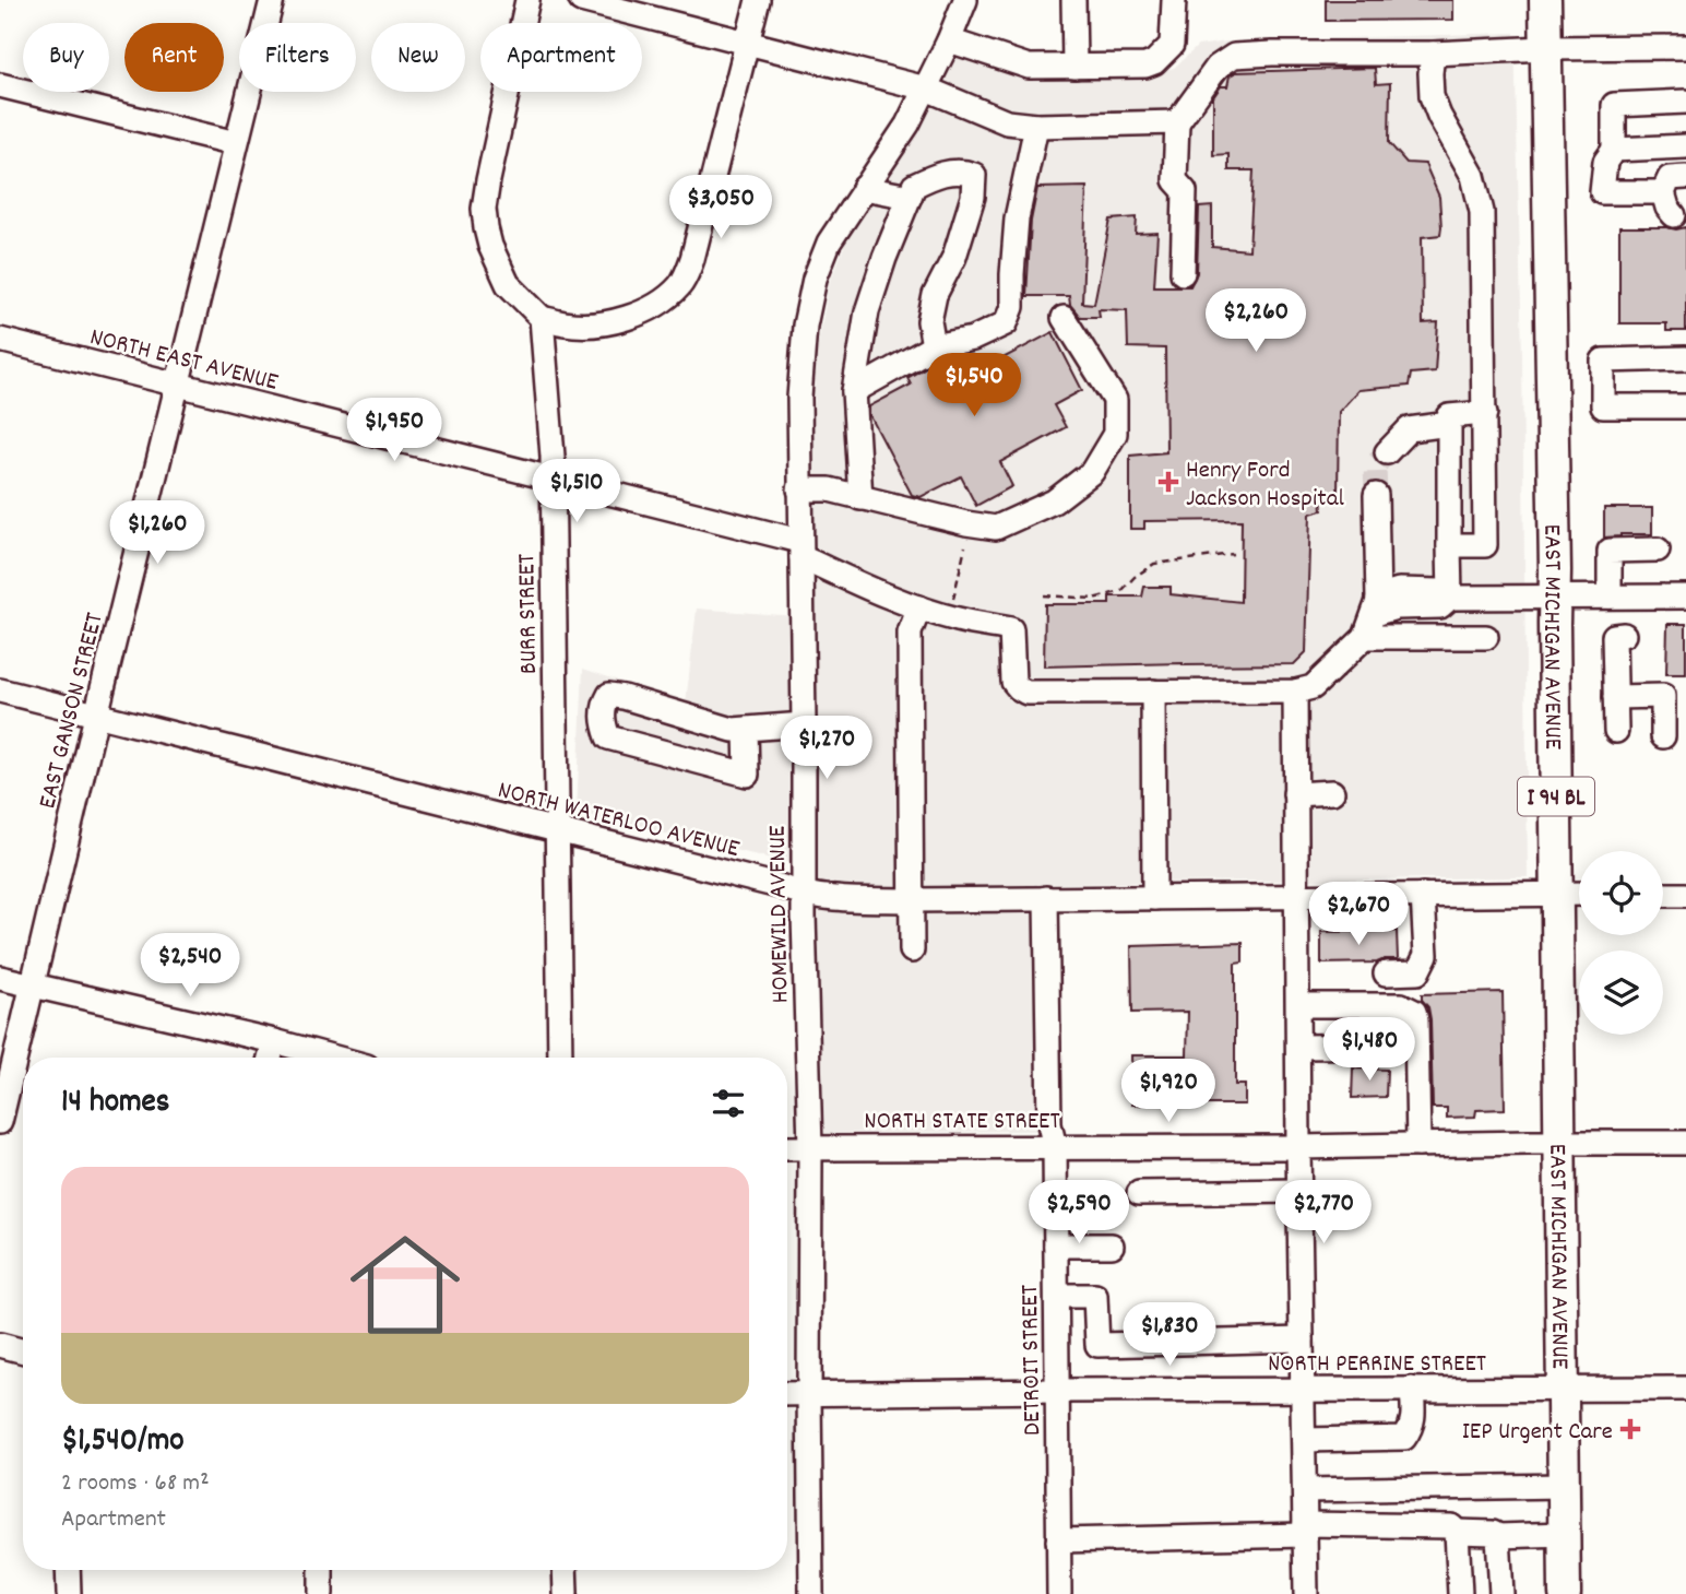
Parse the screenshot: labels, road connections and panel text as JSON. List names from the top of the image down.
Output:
{
  "streets": {
    "main road": ["EAST MICHIGAN AVENUE", "I 94 BL"],
    "street": [
      "NORTH EAST AVENUE",
      "BURR STREET",
      "EAST GANSON STREET",
      "NORTH WATERLOO AVENUE",
      "HOMEWILD AVENUE",
      "NORTH STATE STREET",
      "DETROIT STREET",
      "NORTH PERRINE STREET"
    ]
  },
  "crossings": [
    ["NORTH EAST AVENUE", "BURR STREET"],
    ["NORTH EAST AVENUE", "EAST GANSON STREET"],
    ["NORTH EAST AVENUE", "HOMEWILD AVENUE"],
    ["BURR STREET", "NORTH WATERLOO AVENUE"],
    ["EAST MICHIGAN AVENUE", "NORTH WATERLOO AVENUE"],
    ["EAST MICHIGAN AVENUE", "NORTH STATE STREET"],
    ["EAST MICHIGAN AVENUE", "NORTH PERRINE STREET"],
    ["EAST GANSON STREET", "NORTH WATERLOO AVENUE"],
    ["NORTH WATERLOO AVENUE", "HOMEWILD AVENUE"],
    ["NORTH WATERLOO AVENUE", "DETROIT STREET"],
    ["HOMEWILD AVENUE", "NORTH STATE STREET"],
    ["HOMEWILD AVENUE", "NORTH PERRINE STREET"],
    ["NORTH STATE STREET", "DETROIT STREET"],
    ["DETROIT STREET", "NORTH PERRINE STREET"]
  ],
  "places": {
    "health": ["Henry Ford Jackson Hospital", "IEP Urgent Care"]
  },
  "page": {
    "chip": [
      "Buy",
      "Rent",
      "Filters",
      "New",
      "Apartment"
    ],
    "price": [
      "$3,050",
      "$2,260",
      "$1,540",
      "$1,950",
      "$1,510",
      "$1,260",
      "$1,270",
      "$2,670",
      "$2,540",
      "$1,480",
      "$1,920",
      "$2,590",
      "$2,770",
      "$1,830"
    ],
    "heading": "14 homes",
    "list": [
      {
        "name": "$1,540/mo",
        "note": "2 rooms · 68 m² · Apartment"
      }
    ]
  }
}
